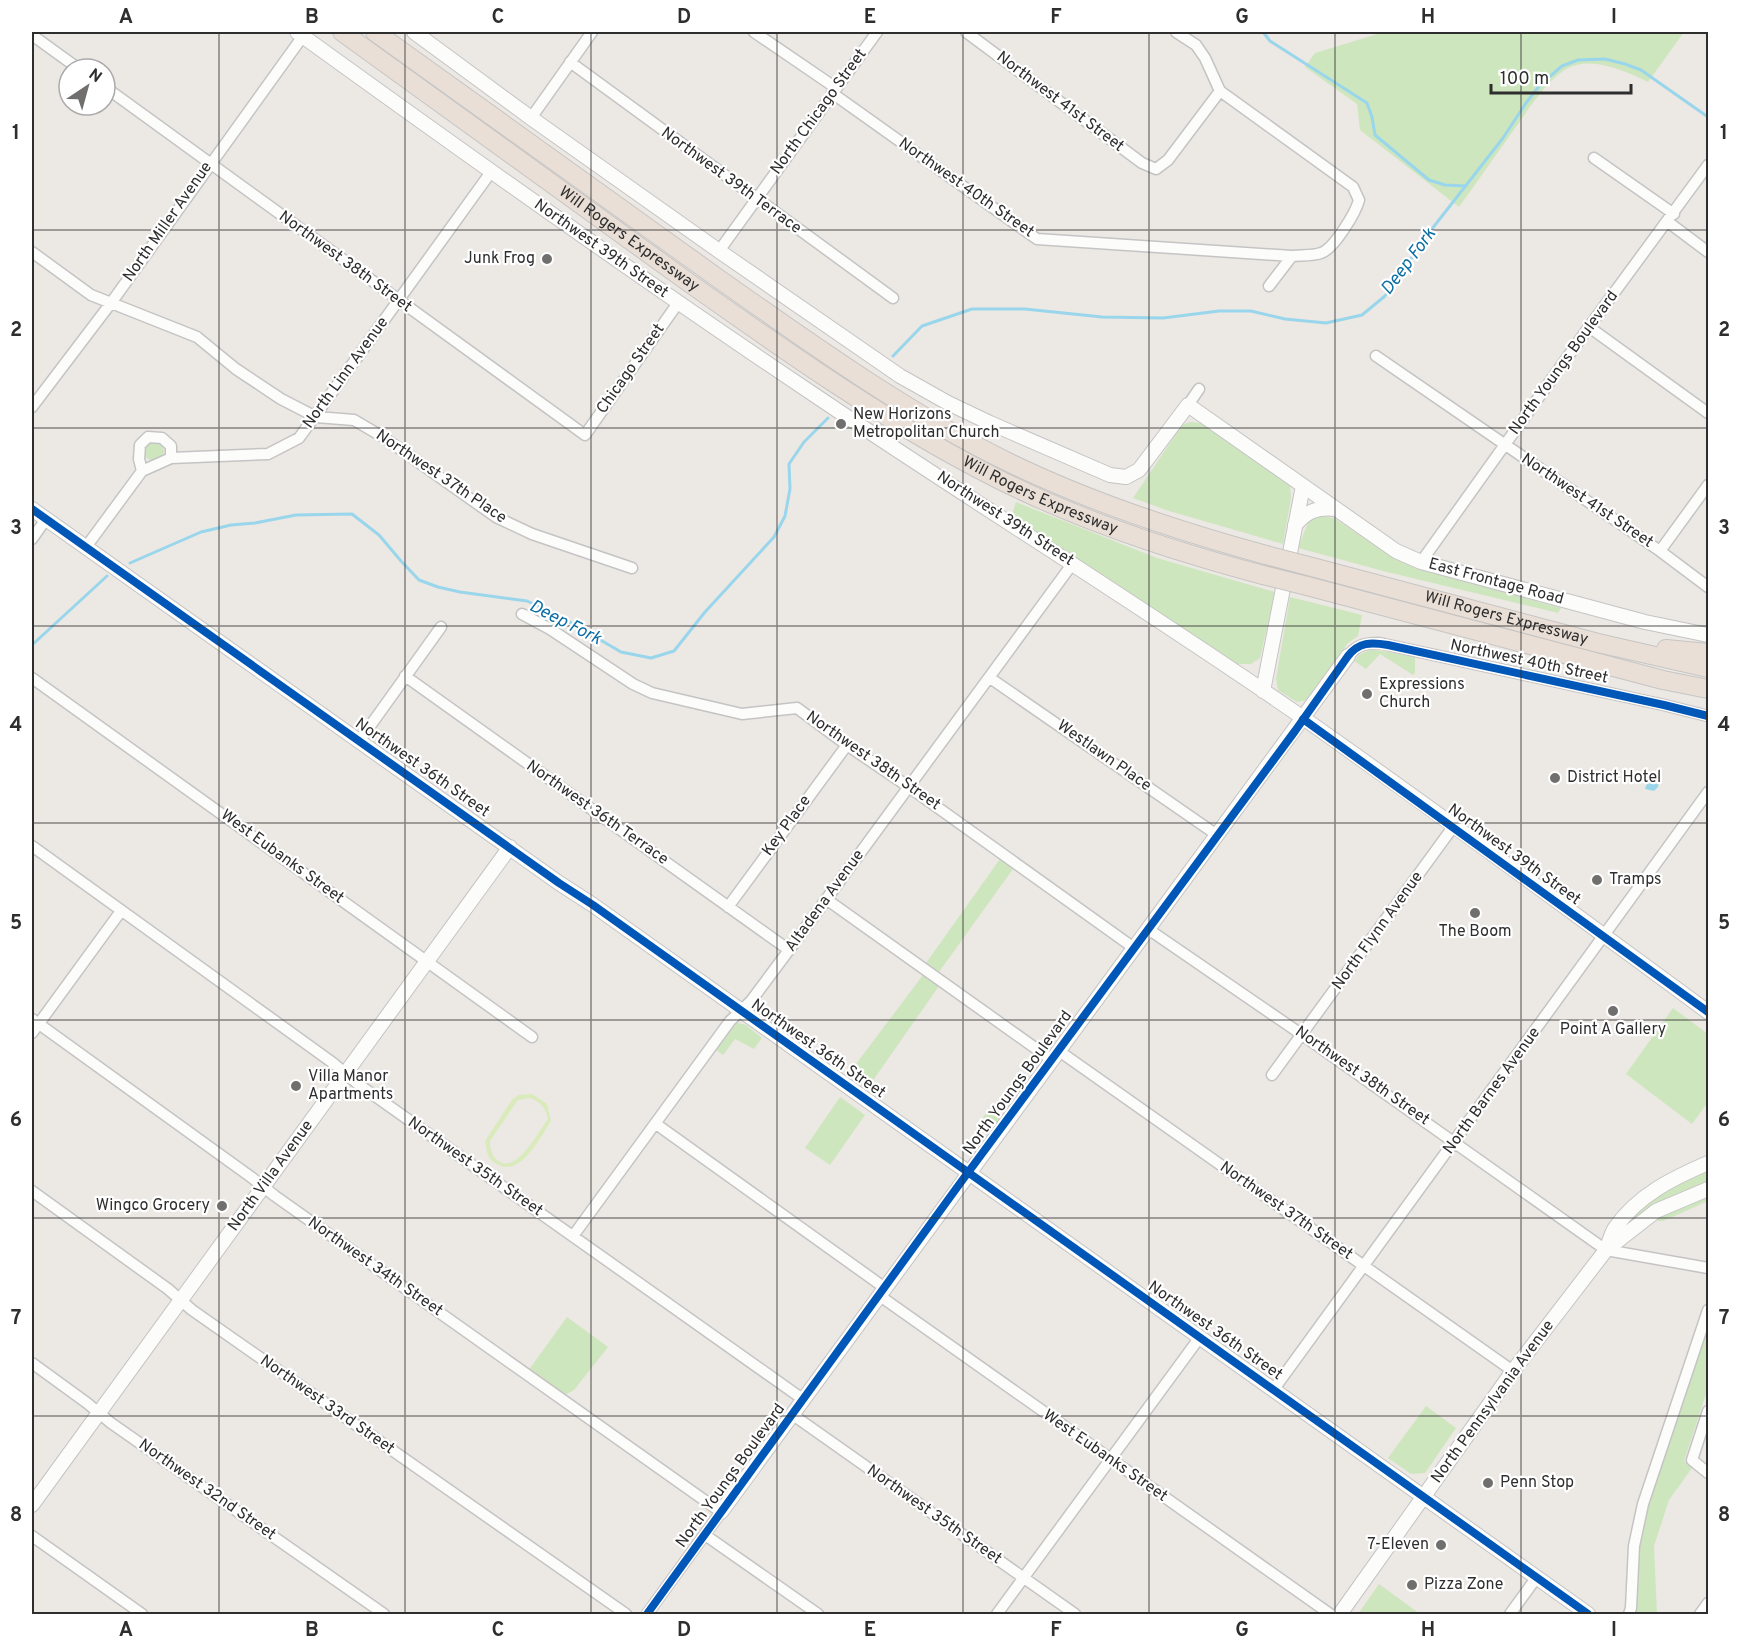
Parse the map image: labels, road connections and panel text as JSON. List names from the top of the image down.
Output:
{
  "streets": {
    "highway": ["Will Rogers Expressway"],
    "main road": [
      "Northwest 39th Street",
      "North Youngs Boulevard",
      "East Frontage Road",
      "Northwest 36th Street",
      "North Villa Avenue",
      "North Pennsylvania Avenue"
    ],
    "street": [
      "Northwest 41st Street",
      "North Chicago Street",
      "Northwest 39th Terrace",
      "Northwest 40th Street",
      "North Miller Avenue",
      "Northwest 38th Street",
      "Chicago Street",
      "North Linn Avenue",
      "Northwest 37th Place",
      "Westlawn Place",
      "Northwest 36th Terrace",
      "Key Place",
      "West Eubanks Street",
      "Altadena Avenue",
      "North Flynn Avenue",
      "North Barnes Avenue",
      "Northwest 35th Street",
      "Northwest 37th Street",
      "Northwest 34th Street",
      "Northwest 33rd Street",
      "Northwest 32nd Street"
    ]
  },
  "crossings": [
    ["Northwest 41st Street", "North Youngs Boulevard"],
    ["North Chicago Street", "Northwest 39th Terrace"],
    ["North Chicago Street", "Northwest 40th Street"],
    ["Northwest 40th Street", "North Youngs Boulevard"],
    ["North Miller Avenue", "Northwest 39th Street"],
    ["North Miller Avenue", "Northwest 38th Street"],
    ["Northwest 39th Street", "North Youngs Boulevard"],
    ["Northwest 39th Street", "Chicago Street"],
    ["Northwest 39th Street", "North Linn Avenue"],
    ["Northwest 39th Street", "Altadena Avenue"],
    ["Northwest 39th Street", "North Flynn Avenue"],
    ["Northwest 39th Street", "North Barnes Avenue"],
    ["Northwest 38th Street", "North Youngs Boulevard"],
    ["Northwest 38th Street", "Chicago Street"],
    ["Northwest 38th Street", "North Linn Avenue"],
    ["Northwest 38th Street", "Key Place"],
    ["Northwest 38th Street", "Altadena Avenue"],
    ["Northwest 38th Street", "North Flynn Avenue"],
    ["Northwest 38th Street", "North Barnes Avenue"],
    ["Northwest 38th Street", "North Pennsylvania Avenue"],
    ["North Youngs Boulevard", "East Frontage Road"],
    ["North Youngs Boulevard", "Westlawn Place"],
    ["North Youngs Boulevard", "Northwest 36th Street"],
    ["North Youngs Boulevard", "West Eubanks Street"],
    ["North Youngs Boulevard", "Northwest 35th Street"],
    ["North Youngs Boulevard", "Northwest 37th Street"],
    ["North Youngs Boulevard", "Northwest 34th Street"],
    ["North Linn Avenue", "Northwest 37th Place"],
    ["North Linn Avenue", "Northwest 36th Street"],
    ["Westlawn Place", "Altadena Avenue"],
    ["Northwest 36th Street", "Altadena Avenue"],
    ["Northwest 36th Street", "North Barnes Avenue"],
    ["Northwest 36th Street", "North Villa Avenue"],
    ["Northwest 36th Street", "North Pennsylvania Avenue"],
    ["Northwest 36th Terrace", "Key Place"],
    ["Northwest 36th Terrace", "Altadena Avenue"],
    ["West Eubanks Street", "Altadena Avenue"],
    ["West Eubanks Street", "North Villa Avenue"],
    ["Altadena Avenue", "Northwest 35th Street"],
    ["Altadena Avenue", "Northwest 37th Street"],
    ["North Barnes Avenue", "Northwest 37th Street"],
    ["Northwest 35th Street", "North Villa Avenue"],
    ["North Villa Avenue", "Northwest 34th Street"],
    ["North Villa Avenue", "Northwest 33rd Street"],
    ["North Villa Avenue", "Northwest 32nd Street"],
    ["Northwest 37th Street", "North Pennsylvania Avenue"]
  ],
  "water": ["Deep Fork"],
  "places": [
    "Junk Frog",
    "New Horizons Metropolitan Church",
    "Expressions Church",
    "District Hotel",
    "Tramps",
    "The Boom",
    "Point A Gallery",
    "Villa Manor Apartments",
    "Wingco Grocery",
    "Penn Stop",
    "7-Eleven",
    "Pizza Zone"
  ],
  "scale_bar": "100 m",
  "north": "top right",
  "grid": {
    "columns": [
      "A",
      "B",
      "C",
      "D",
      "E",
      "F",
      "G",
      "H",
      "I"
    ],
    "rows": [
      "1",
      "2",
      "3",
      "4",
      "5",
      "6",
      "7",
      "8"
    ]
  }
}
